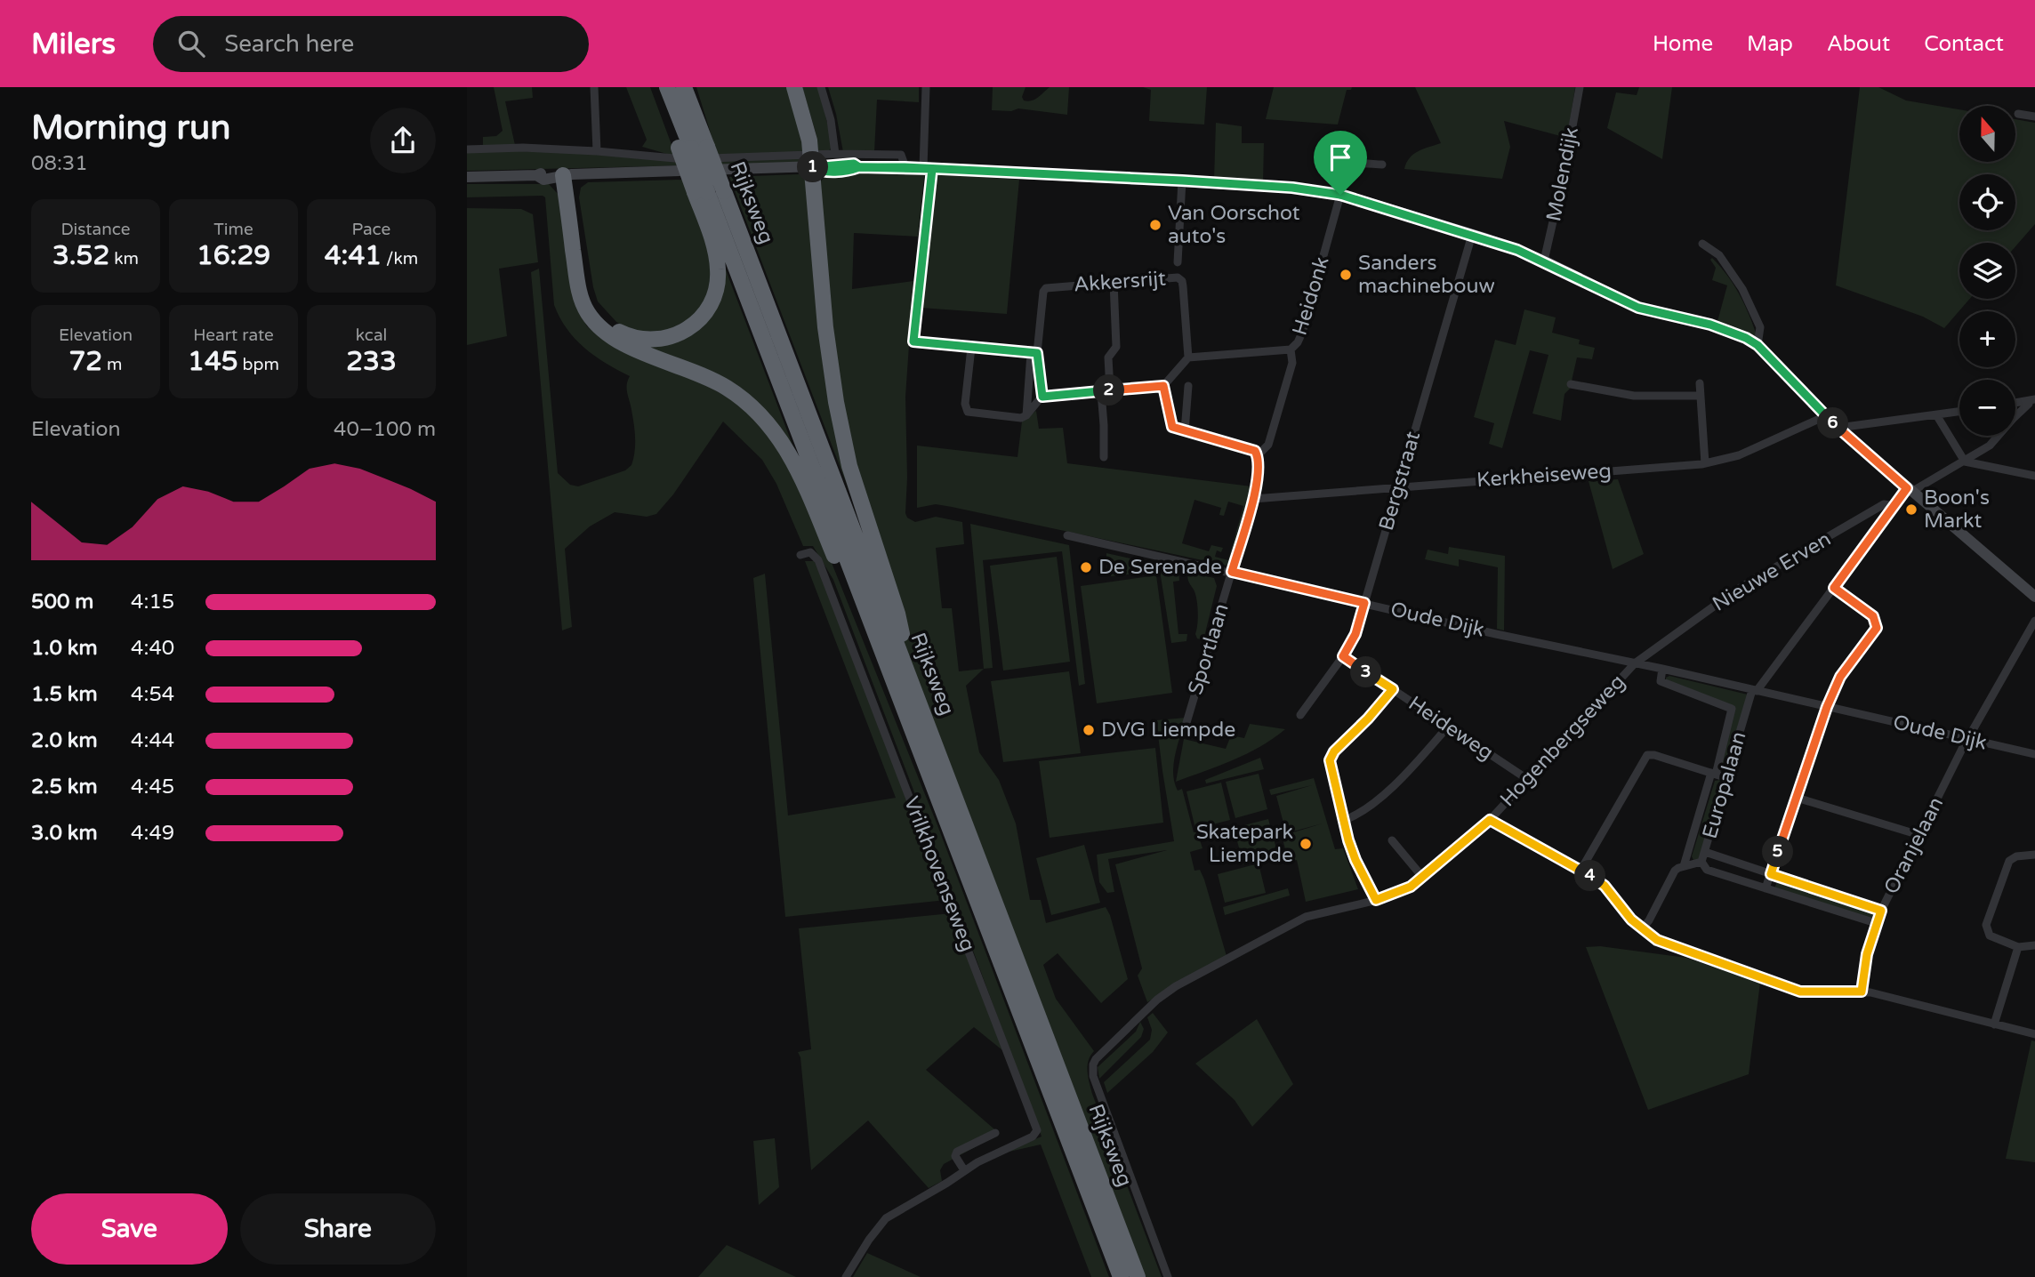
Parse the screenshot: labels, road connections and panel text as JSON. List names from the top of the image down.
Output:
{
  "streets": {
    "highway": ["Rijksweg"],
    "street": [
      "Molendijk",
      "Akkersrijt",
      "Heidonk",
      "Kerkheiseweg",
      "Bergstraat",
      "Nieuwe Erven",
      "Oude Dijk",
      "Sportlaan",
      "Heideweg",
      "Hogenbergseweg",
      "Europalaan",
      "Oranjelaan",
      "Vrilkhovenseweg"
    ]
  },
  "crossings": [
    ["Heidonk", "Kerkheiseweg"],
    ["Heidonk", "Oude Dijk"],
    ["Heidonk", "Sportlaan"],
    ["Kerkheiseweg", "Bergstraat"],
    ["Bergstraat", "Oude Dijk"],
    ["Bergstraat", "Heideweg"],
    ["Nieuwe Erven", "Oude Dijk"],
    ["Nieuwe Erven", "Hogenbergseweg"],
    ["Oude Dijk", "Sportlaan"],
    ["Oude Dijk", "Hogenbergseweg"],
    ["Oude Dijk", "Europalaan"],
    ["Oude Dijk", "Oranjelaan"],
    ["Heideweg", "Hogenbergseweg"]
  ],
  "places": [
    "Van Oorschot auto's",
    "Sanders machinebouw",
    "Boon's Markt",
    "De Serenade",
    "DVG Liempde",
    "Skatepark Liempde"
  ],
  "north": "top",
  "page": {
    "header": "Milers",
    "search": "Search here",
    "nav": [
      "Home",
      "Map",
      "About",
      "Contact"
    ],
    "heading": ["Morning run", "08:31"],
    "map_buttons": ["+", "−"],
    "pins": [
      "1",
      "2",
      "6",
      "3",
      "5",
      "4"
    ],
    "stats": [
      ["Distance", "3.52 km"],
      ["Time", "16:29"],
      ["Pace", "4:41 /km"],
      ["Elevation", "72 m"],
      ["Heart rate", "145 bpm"],
      ["kcal", "233"]
    ],
    "chart": ["Elevation", "40–100 m"],
    "list": [
      {
        "name": "500 m",
        "note": "4:15"
      },
      {
        "name": "1.0 km",
        "note": "4:40"
      },
      {
        "name": "1.5 km",
        "note": "4:54"
      },
      {
        "name": "2.0 km",
        "note": "4:44"
      },
      {
        "name": "2.5 km",
        "note": "4:45"
      },
      {
        "name": "3.0 km",
        "note": "4:49"
      }
    ],
    "buttons": ["Save", "Share"]
  }
}
